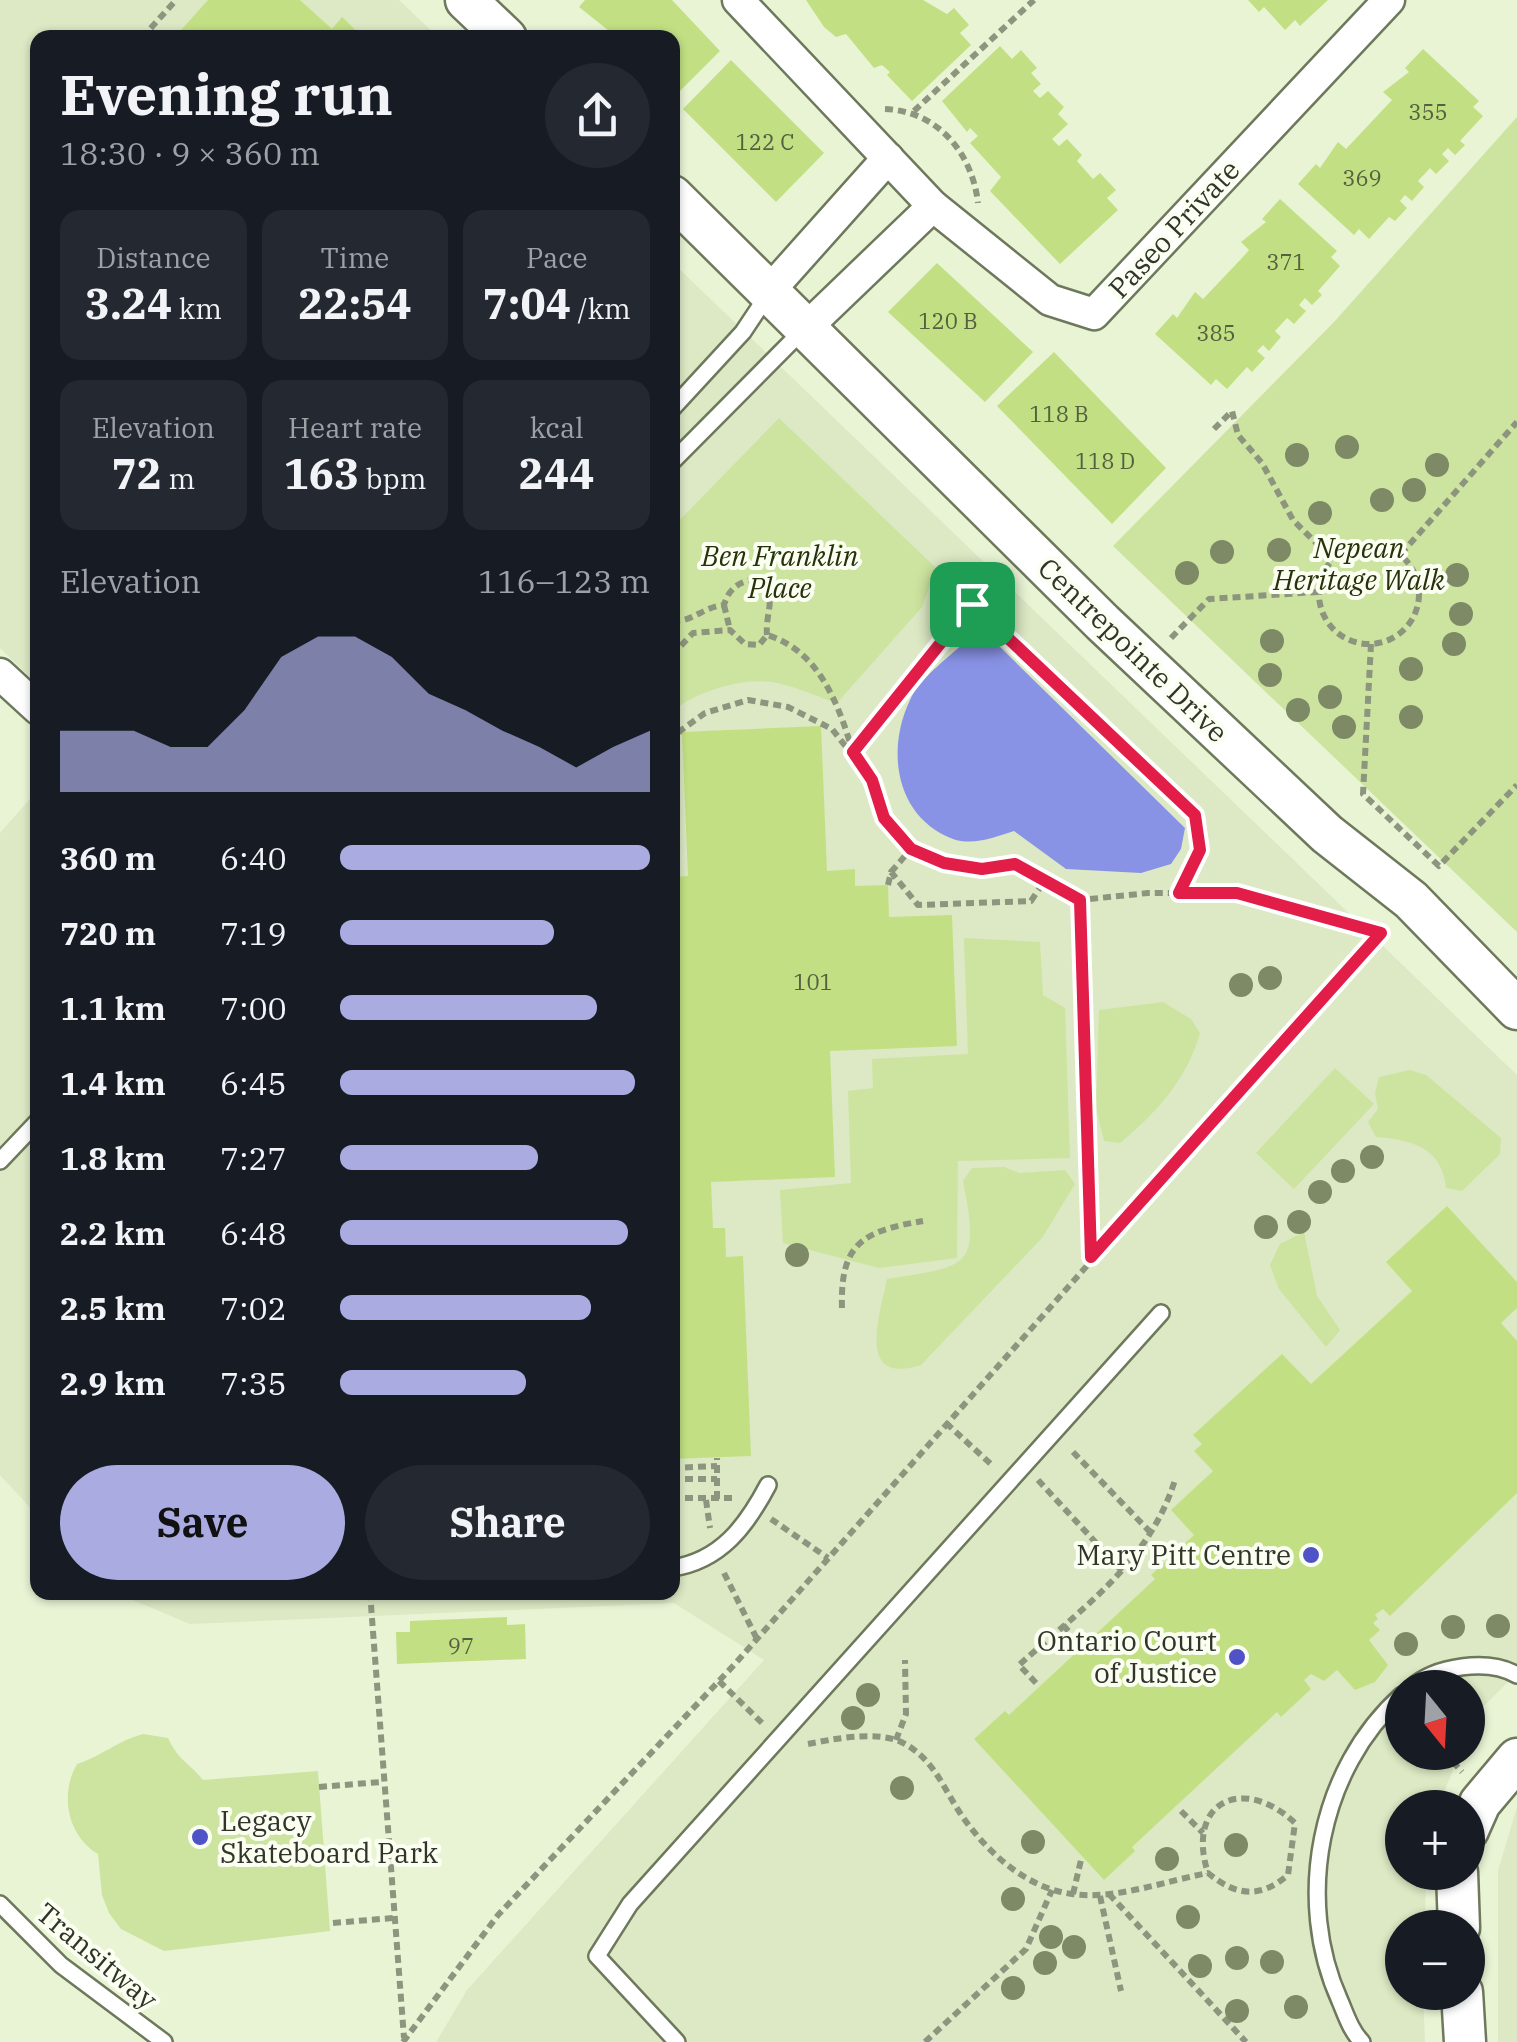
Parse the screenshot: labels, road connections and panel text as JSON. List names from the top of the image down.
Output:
{
  "streets": {
    "street": ["Paseo Private", "Centrepointe Drive"],
    "lane": ["Transitway"]
  },
  "parks": ["Nepean Heritage Walk", "Ben Franklin Place"],
  "places": ["Mary Pitt Centre", "Ontario Court of Justice", "Legacy Skateboard Park"],
  "house_numbers": [
    "355",
    "122 C",
    "369",
    "371",
    "120 B",
    "385",
    "118 B",
    "118 D",
    "101",
    "97"
  ],
  "north": "bottom",
  "page": {
    "heading": ["Evening run", "18:30 · 9 × 360 m"],
    "stats": [
      ["Distance", "3.24 km"],
      ["Time", "22:54"],
      ["Pace", "7:04 /km"],
      ["Elevation", "72 m"],
      ["Heart rate", "163 bpm"],
      ["kcal", "244"]
    ],
    "chart": ["Elevation", "116–123 m"],
    "list": [
      {
        "name": "360 m",
        "note": "6:40"
      },
      {
        "name": "720 m",
        "note": "7:19"
      },
      {
        "name": "1.1 km",
        "note": "7:00"
      },
      {
        "name": "1.4 km",
        "note": "6:45"
      },
      {
        "name": "1.8 km",
        "note": "7:27"
      },
      {
        "name": "2.2 km",
        "note": "6:48"
      },
      {
        "name": "2.5 km",
        "note": "7:02"
      },
      {
        "name": "2.9 km",
        "note": "7:35"
      }
    ],
    "buttons": ["Save", "Share"],
    "map_buttons": ["+", "−"]
  }
}
